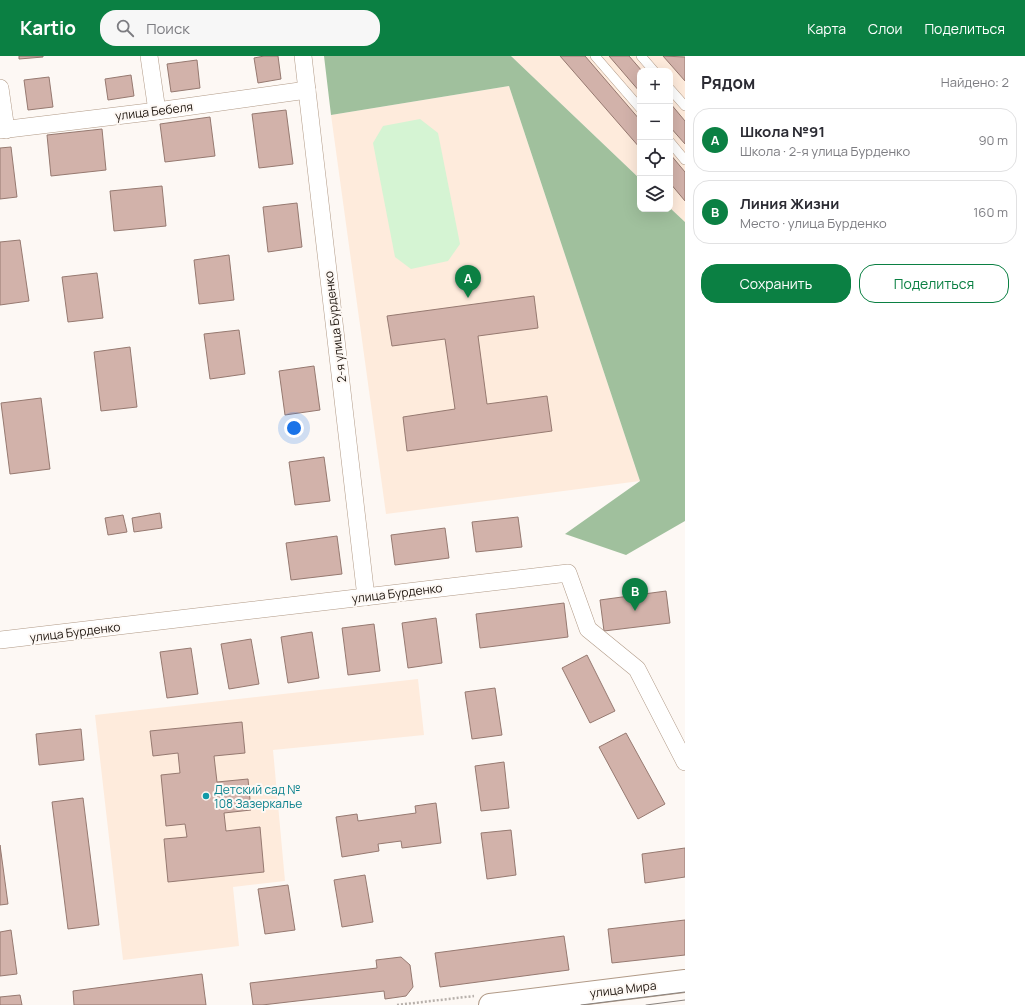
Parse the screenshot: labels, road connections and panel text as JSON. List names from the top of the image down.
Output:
{
  "streets": {
    "street": [
      "улица Бебеля",
      "2-я улица Бурденко",
      "улица Бурденко",
      "улица Мира"
    ]
  },
  "crossings": [
    ["улица Бебеля", "2-я улица Бурденко"],
    ["2-я улица Бурденко", "улица Бурденко"]
  ],
  "places": ["Детский сад № 108 Зазеркалье"],
  "page": {
    "header": "Kartio",
    "search": "Поиск",
    "nav": ["Карта", "Слои", "Поделиться"],
    "heading": ["Рядом", "Найдено: 2"],
    "map_buttons": ["+", "−"],
    "list": [
      {
        "mark": "A",
        "name": "Школа №91",
        "note": "Школа · 2-я улица Бурденко",
        "value": "90 m"
      },
      {
        "mark": "B",
        "name": "Линия Жизни",
        "note": "Место · улица Бурденко",
        "value": "160 m"
      }
    ],
    "buttons": ["Сохранить", "Поделиться"],
    "pins": ["A", "B"]
  }
}
